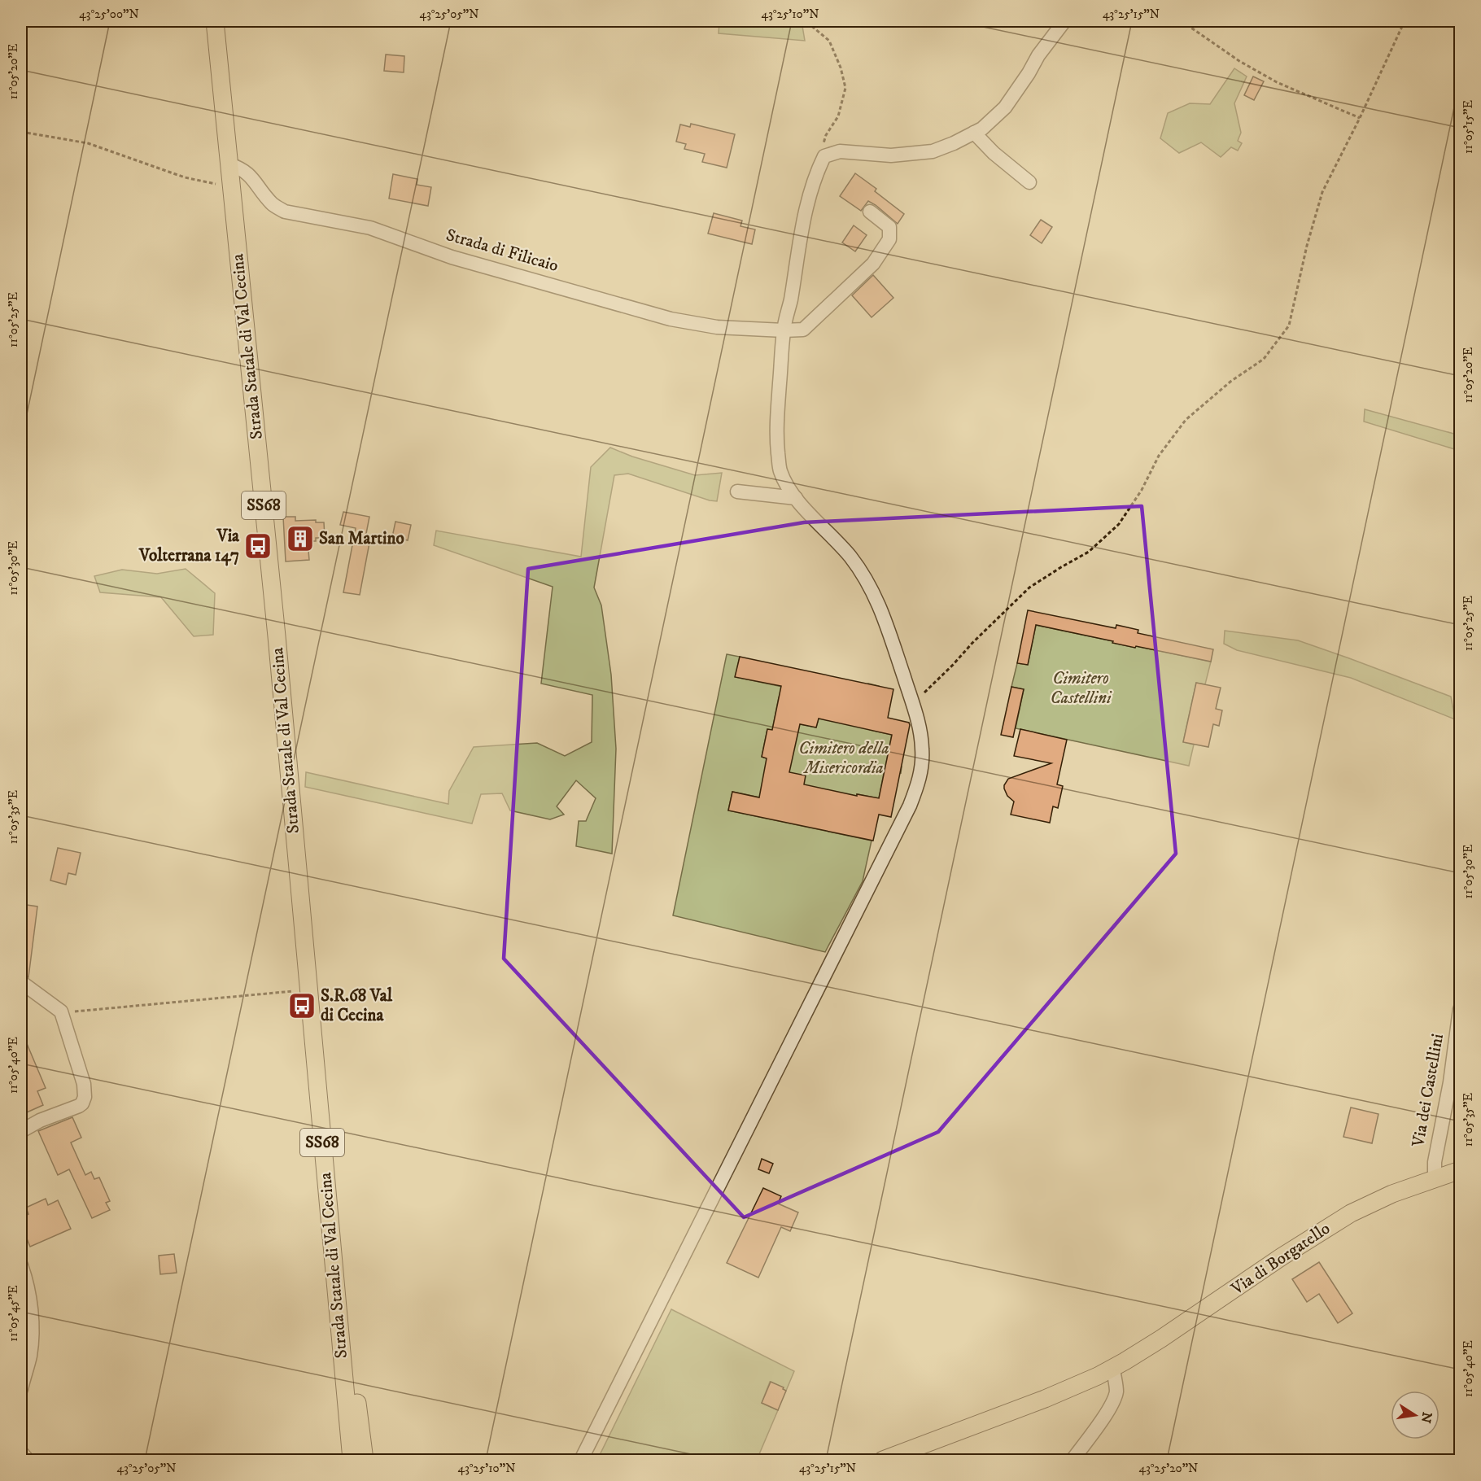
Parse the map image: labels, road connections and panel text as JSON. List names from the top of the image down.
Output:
{
  "streets": {
    "main road": ["Strada Statale di Val Cecina", "SS68", "Via di Borgatello"],
    "street": ["Strada di Filicaio", "Via dei Castellini"]
  },
  "crossings": [
    ["Strada di Filicaio", "Strada Statale di Val Cecina"],
    ["Via dei Castellini", "Via di Borgatello"]
  ],
  "parks": ["Cimitero Castellini", "Cimitero della Misericordia"],
  "places": {
    "building": ["San Martino"],
    "bus stop": ["Via Volterrana 147", "S.R.68 Val di Cecina"]
  },
  "north": "right",
  "coordinates": [
    "43°25'00\"N",
    "43°25'05\"N",
    "43°25'10\"N",
    "43°25'15\"N",
    "11°05'20\"E",
    "11°05'15\"E",
    "11°05'25\"E",
    "11°05'30\"E",
    "11°05'35\"E",
    "11°05'40\"E",
    "11°05'45\"E",
    "43°25'20\"N"
  ]
}
